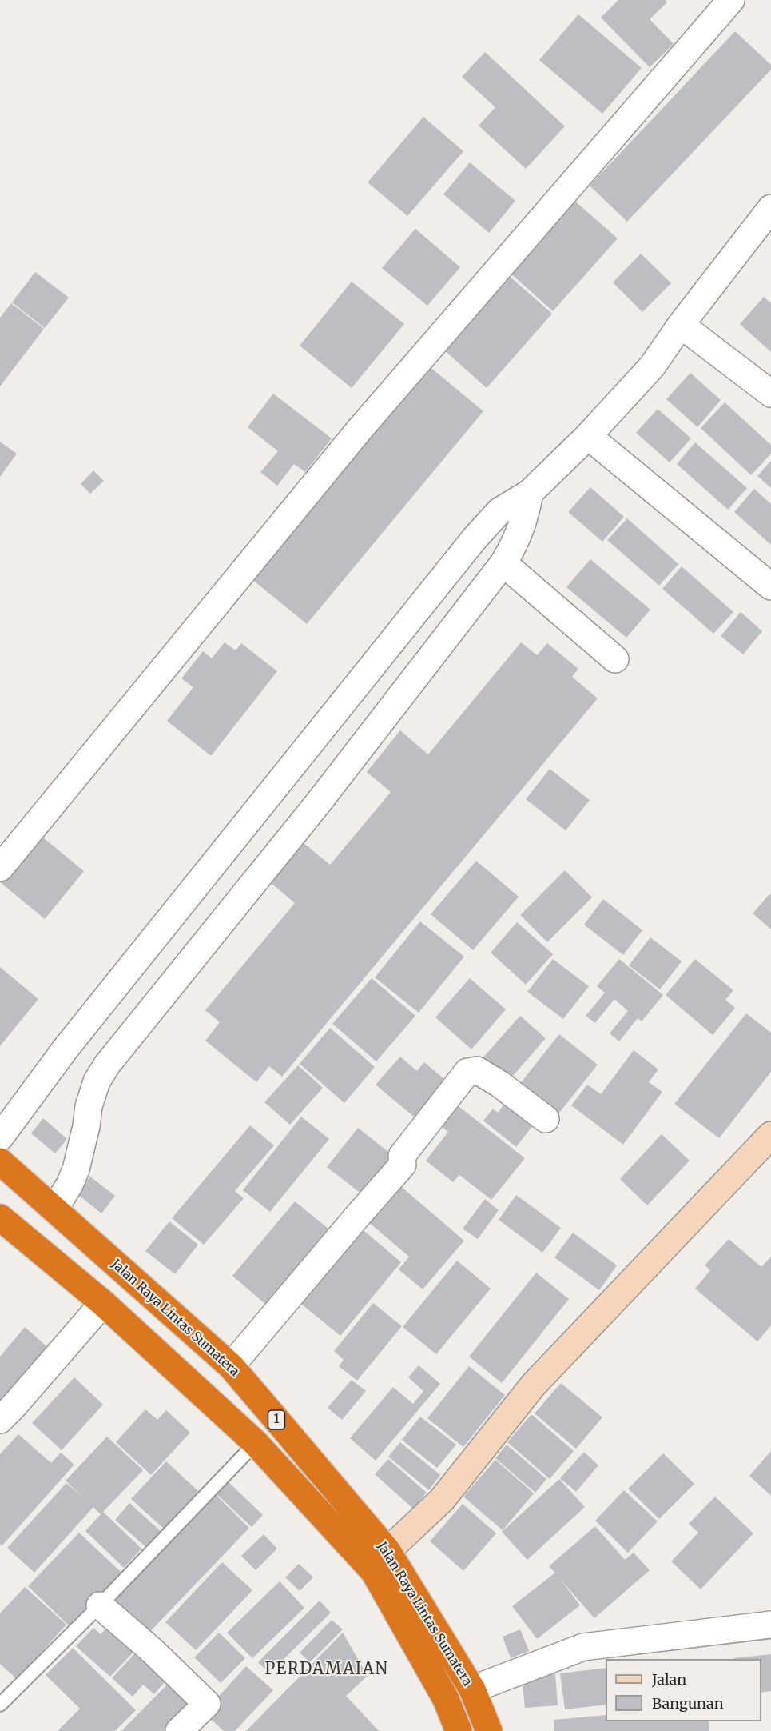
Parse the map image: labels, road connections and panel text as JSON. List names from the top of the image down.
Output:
{
  "streets": {
    "highway": ["Jalan Raya Lintas Sumatera", "1"]
  },
  "districts": ["PERDAMAIAN"],
  "legend": ["Jalan", "Bangunan"]
}
